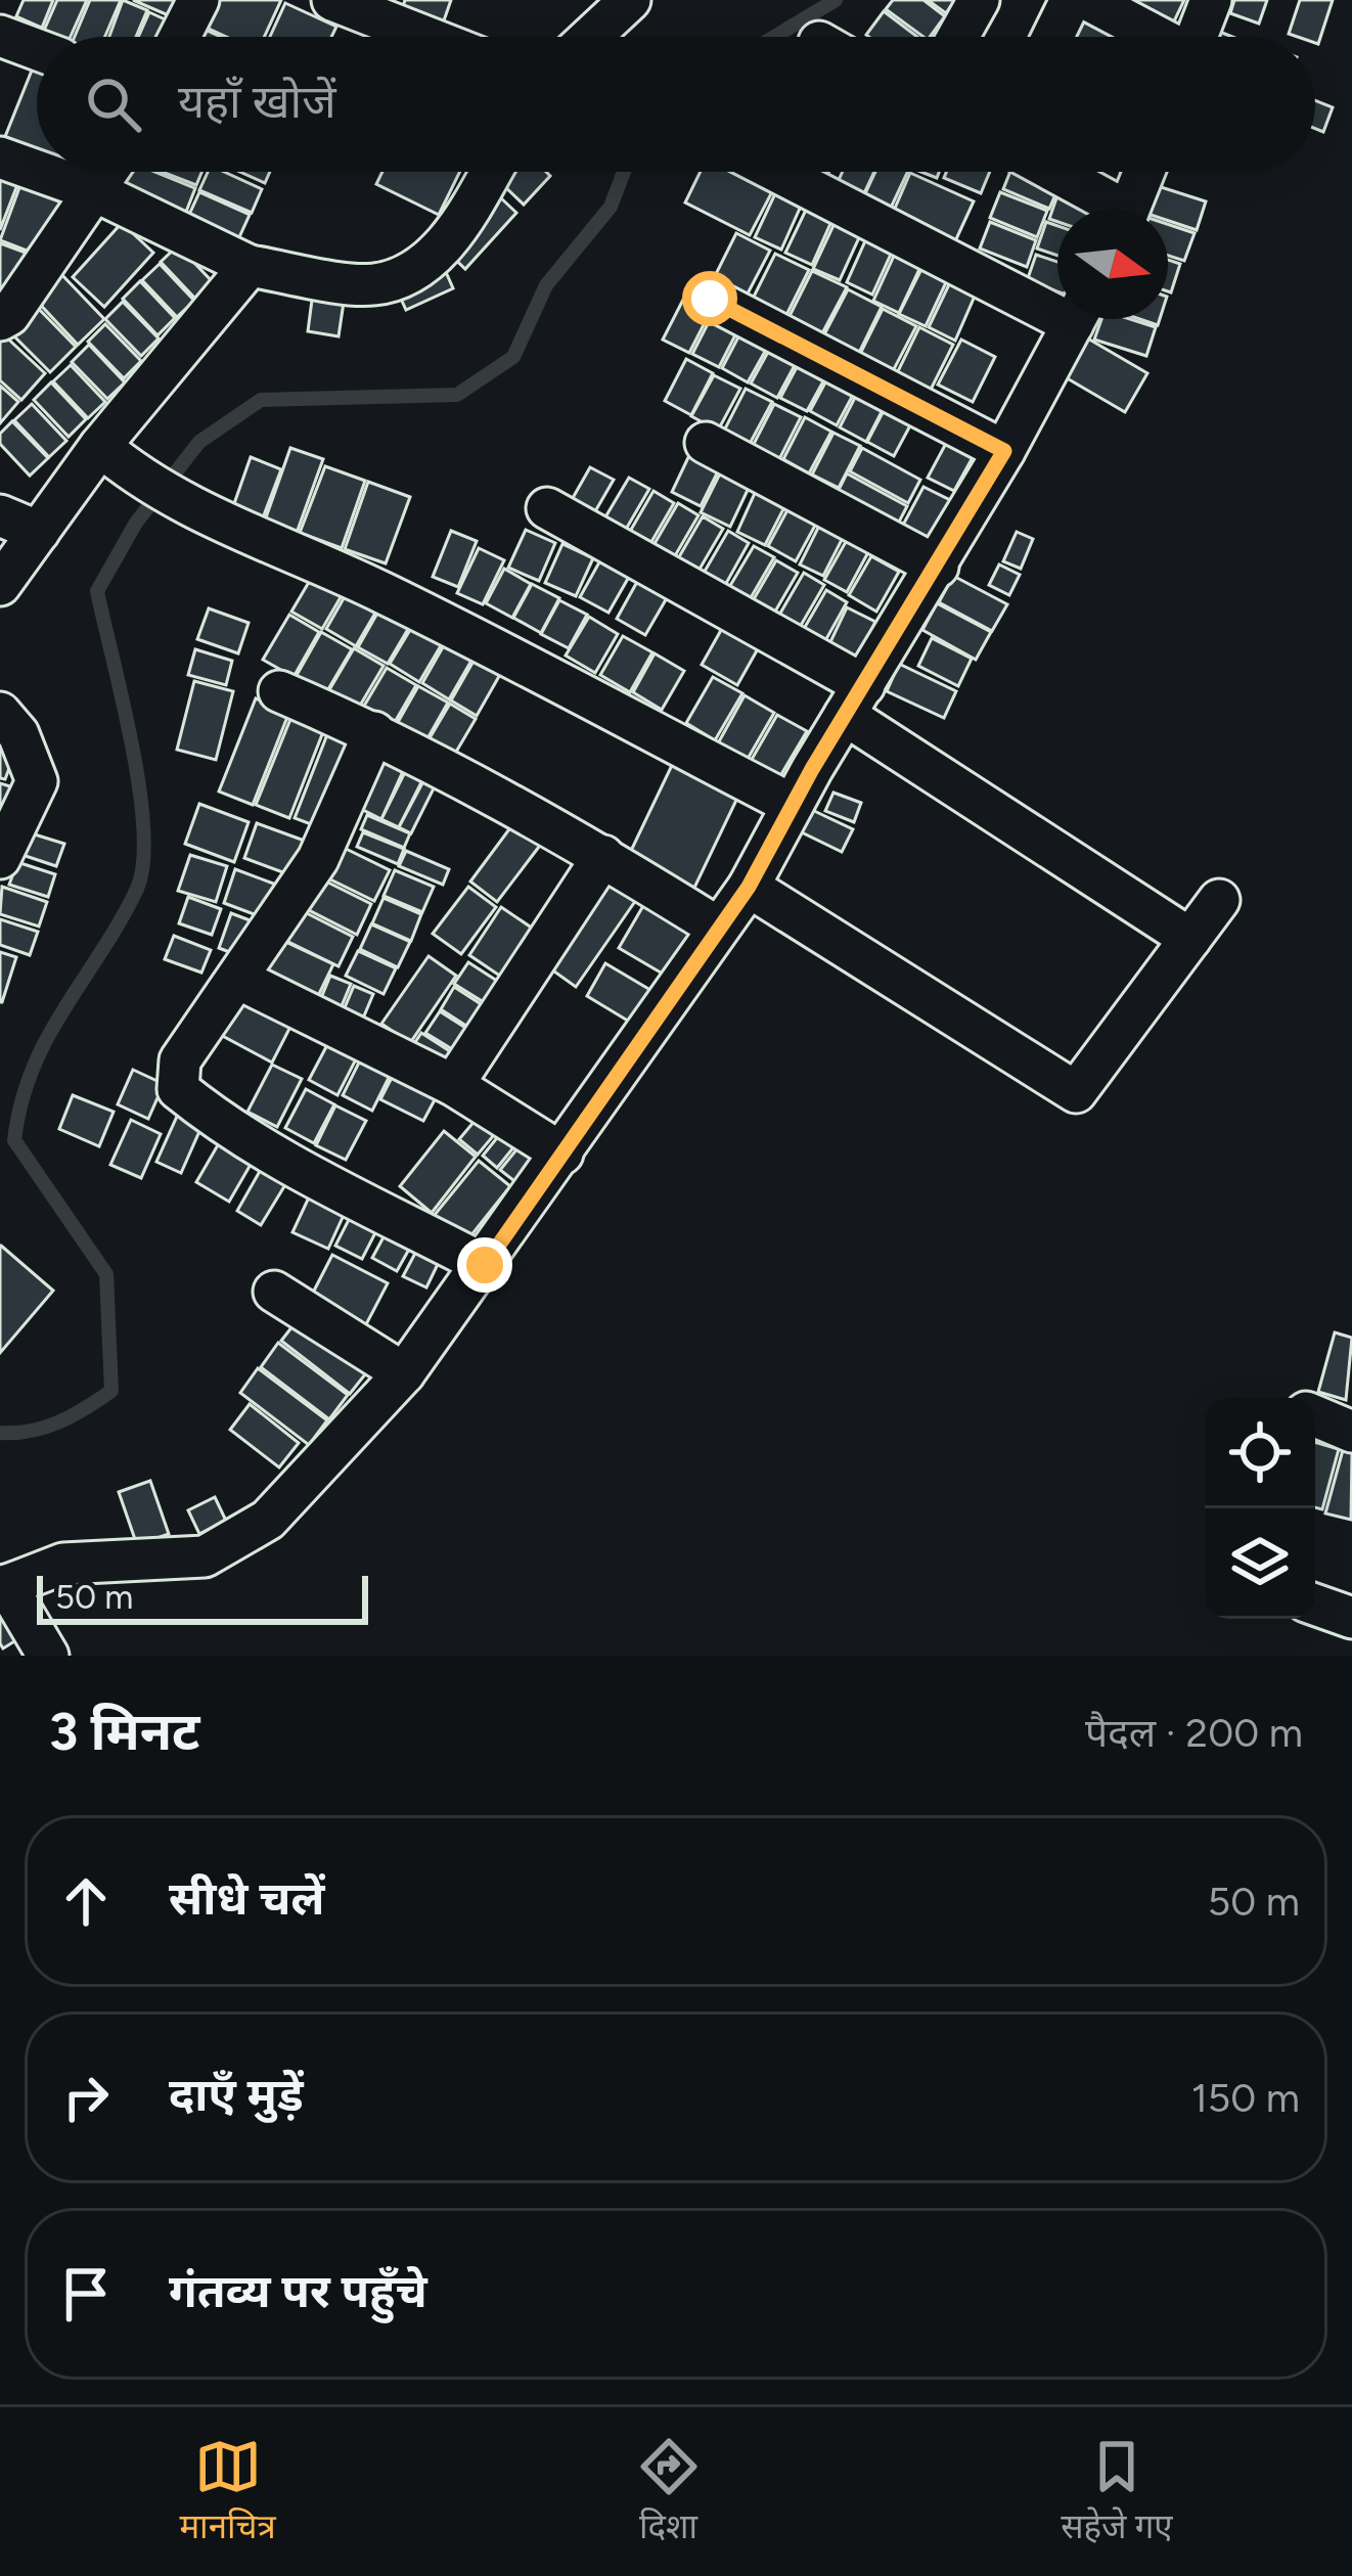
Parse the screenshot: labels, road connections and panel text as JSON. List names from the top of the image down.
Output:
{
  "scale_bar": "50 m",
  "north": "right",
  "page": {
    "search": "यहाँ खोजें",
    "scale": "50 m",
    "heading": ["3 मिनट", "पैदल · 200 m"],
    "list": [
      ["सीधे चलें", "50 m"],
      ["दाएँ मुड़ें", "150 m"],
      "गंतव्य पर पहुँचे"
    ],
    "nav": ["मानचित्र", "दिशा", "सहेजे गए"]
  }
}
